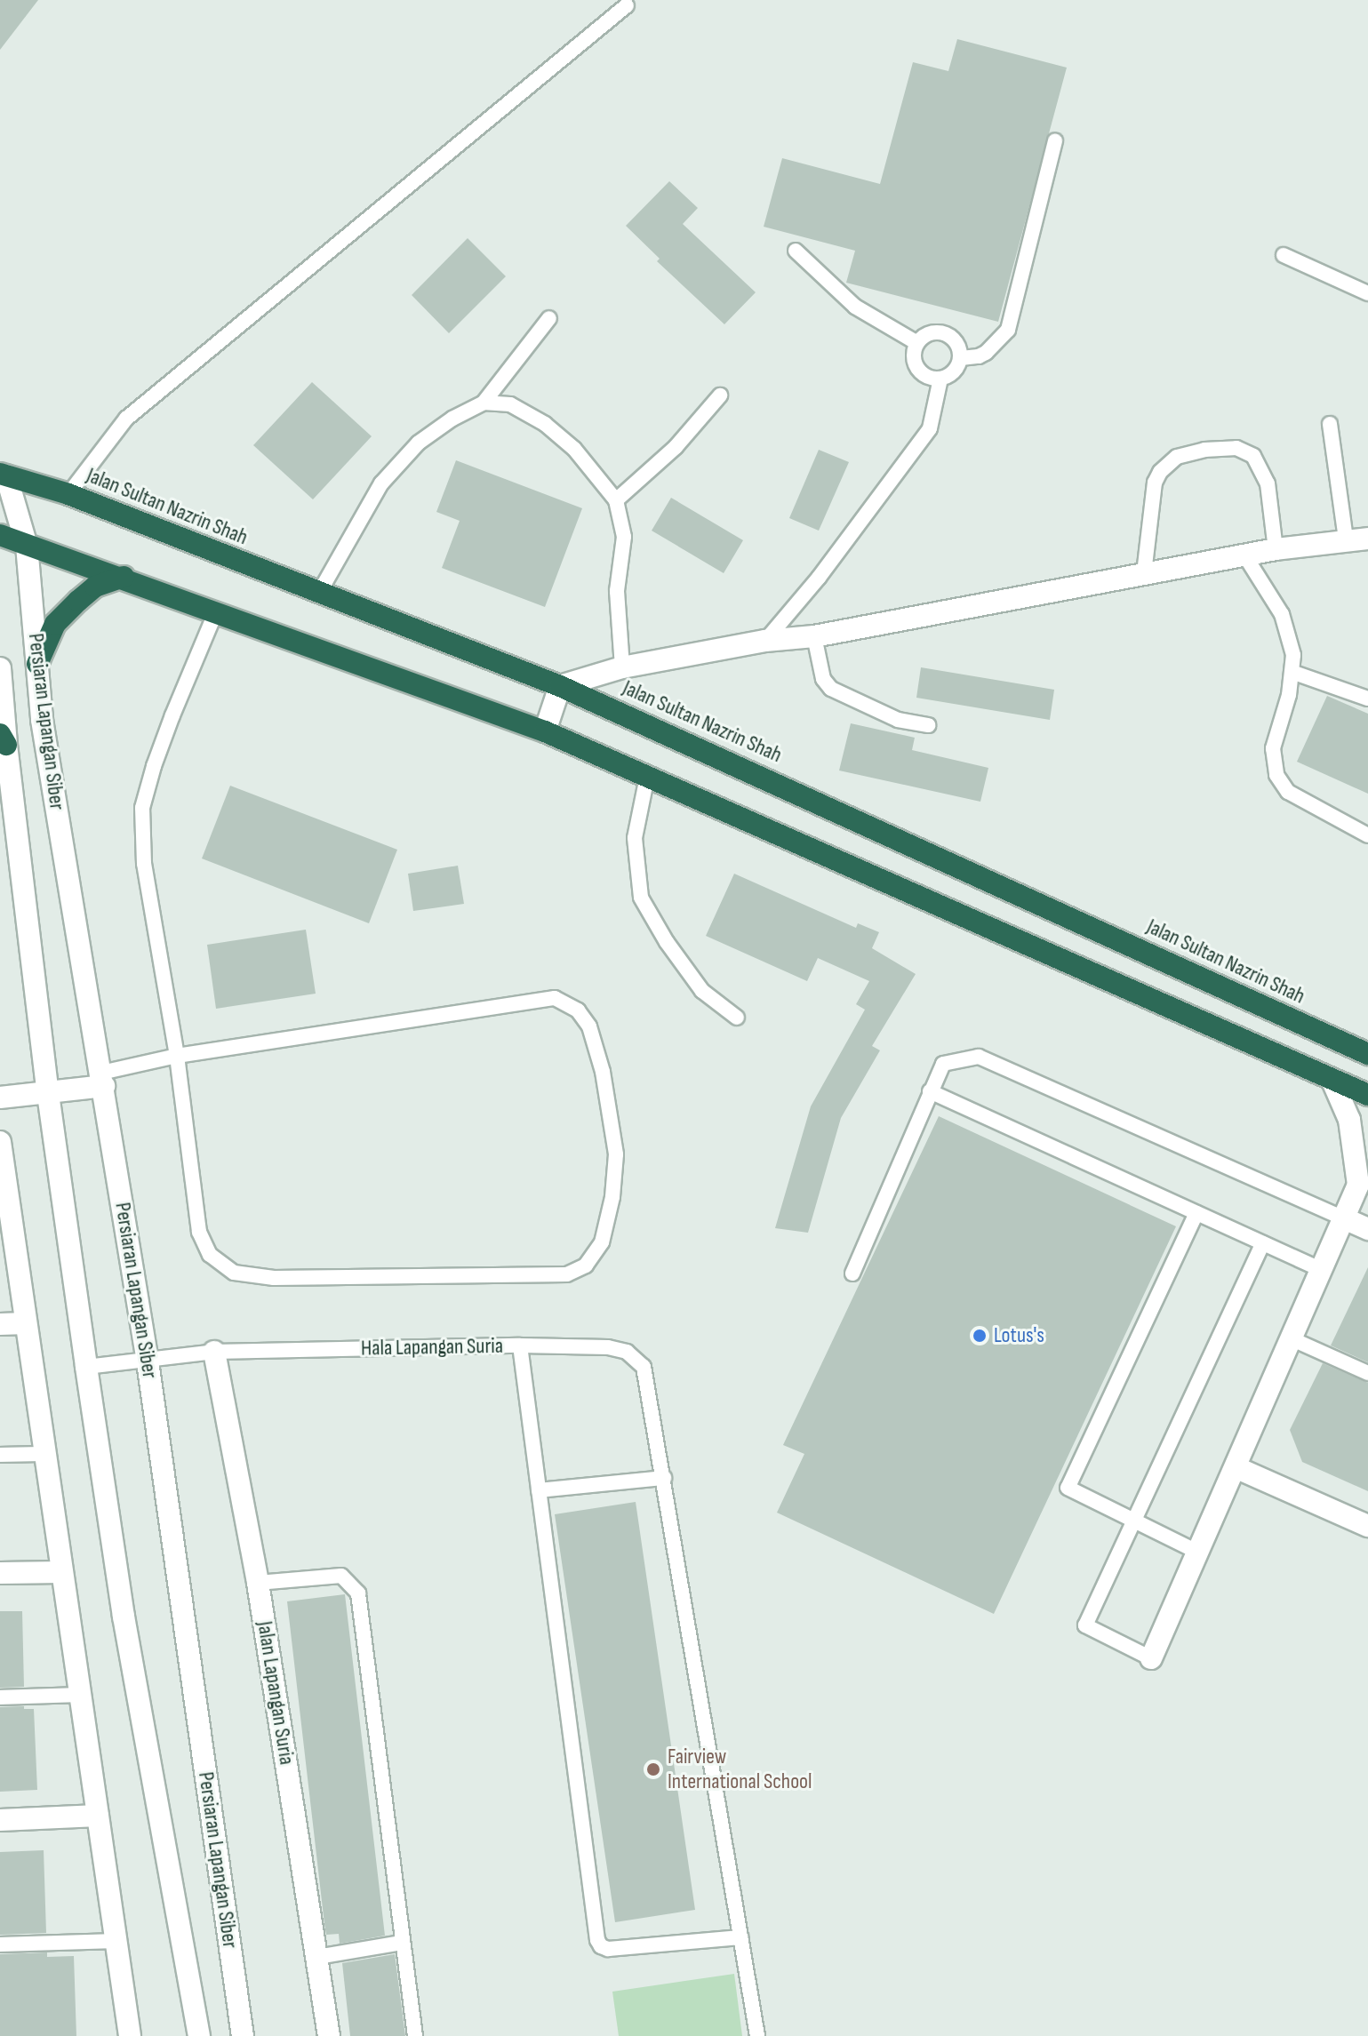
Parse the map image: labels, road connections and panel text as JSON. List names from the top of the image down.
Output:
{
  "streets": {
    "highway": ["Jalan Sultan Nazrin Shah"],
    "street": ["Persiaran Lapangan Siber", "Jalan Lapangan Suria"],
    "lane": ["Hala Lapangan Suria"]
  },
  "crossings": [
    ["Jalan Sultan Nazrin Shah", "Persiaran Lapangan Siber"],
    ["Persiaran Lapangan Siber", "Hala Lapangan Suria"],
    ["Hala Lapangan Suria", "Jalan Lapangan Suria"]
  ],
  "places": ["Lotus's", "Fairview International School"]
}
